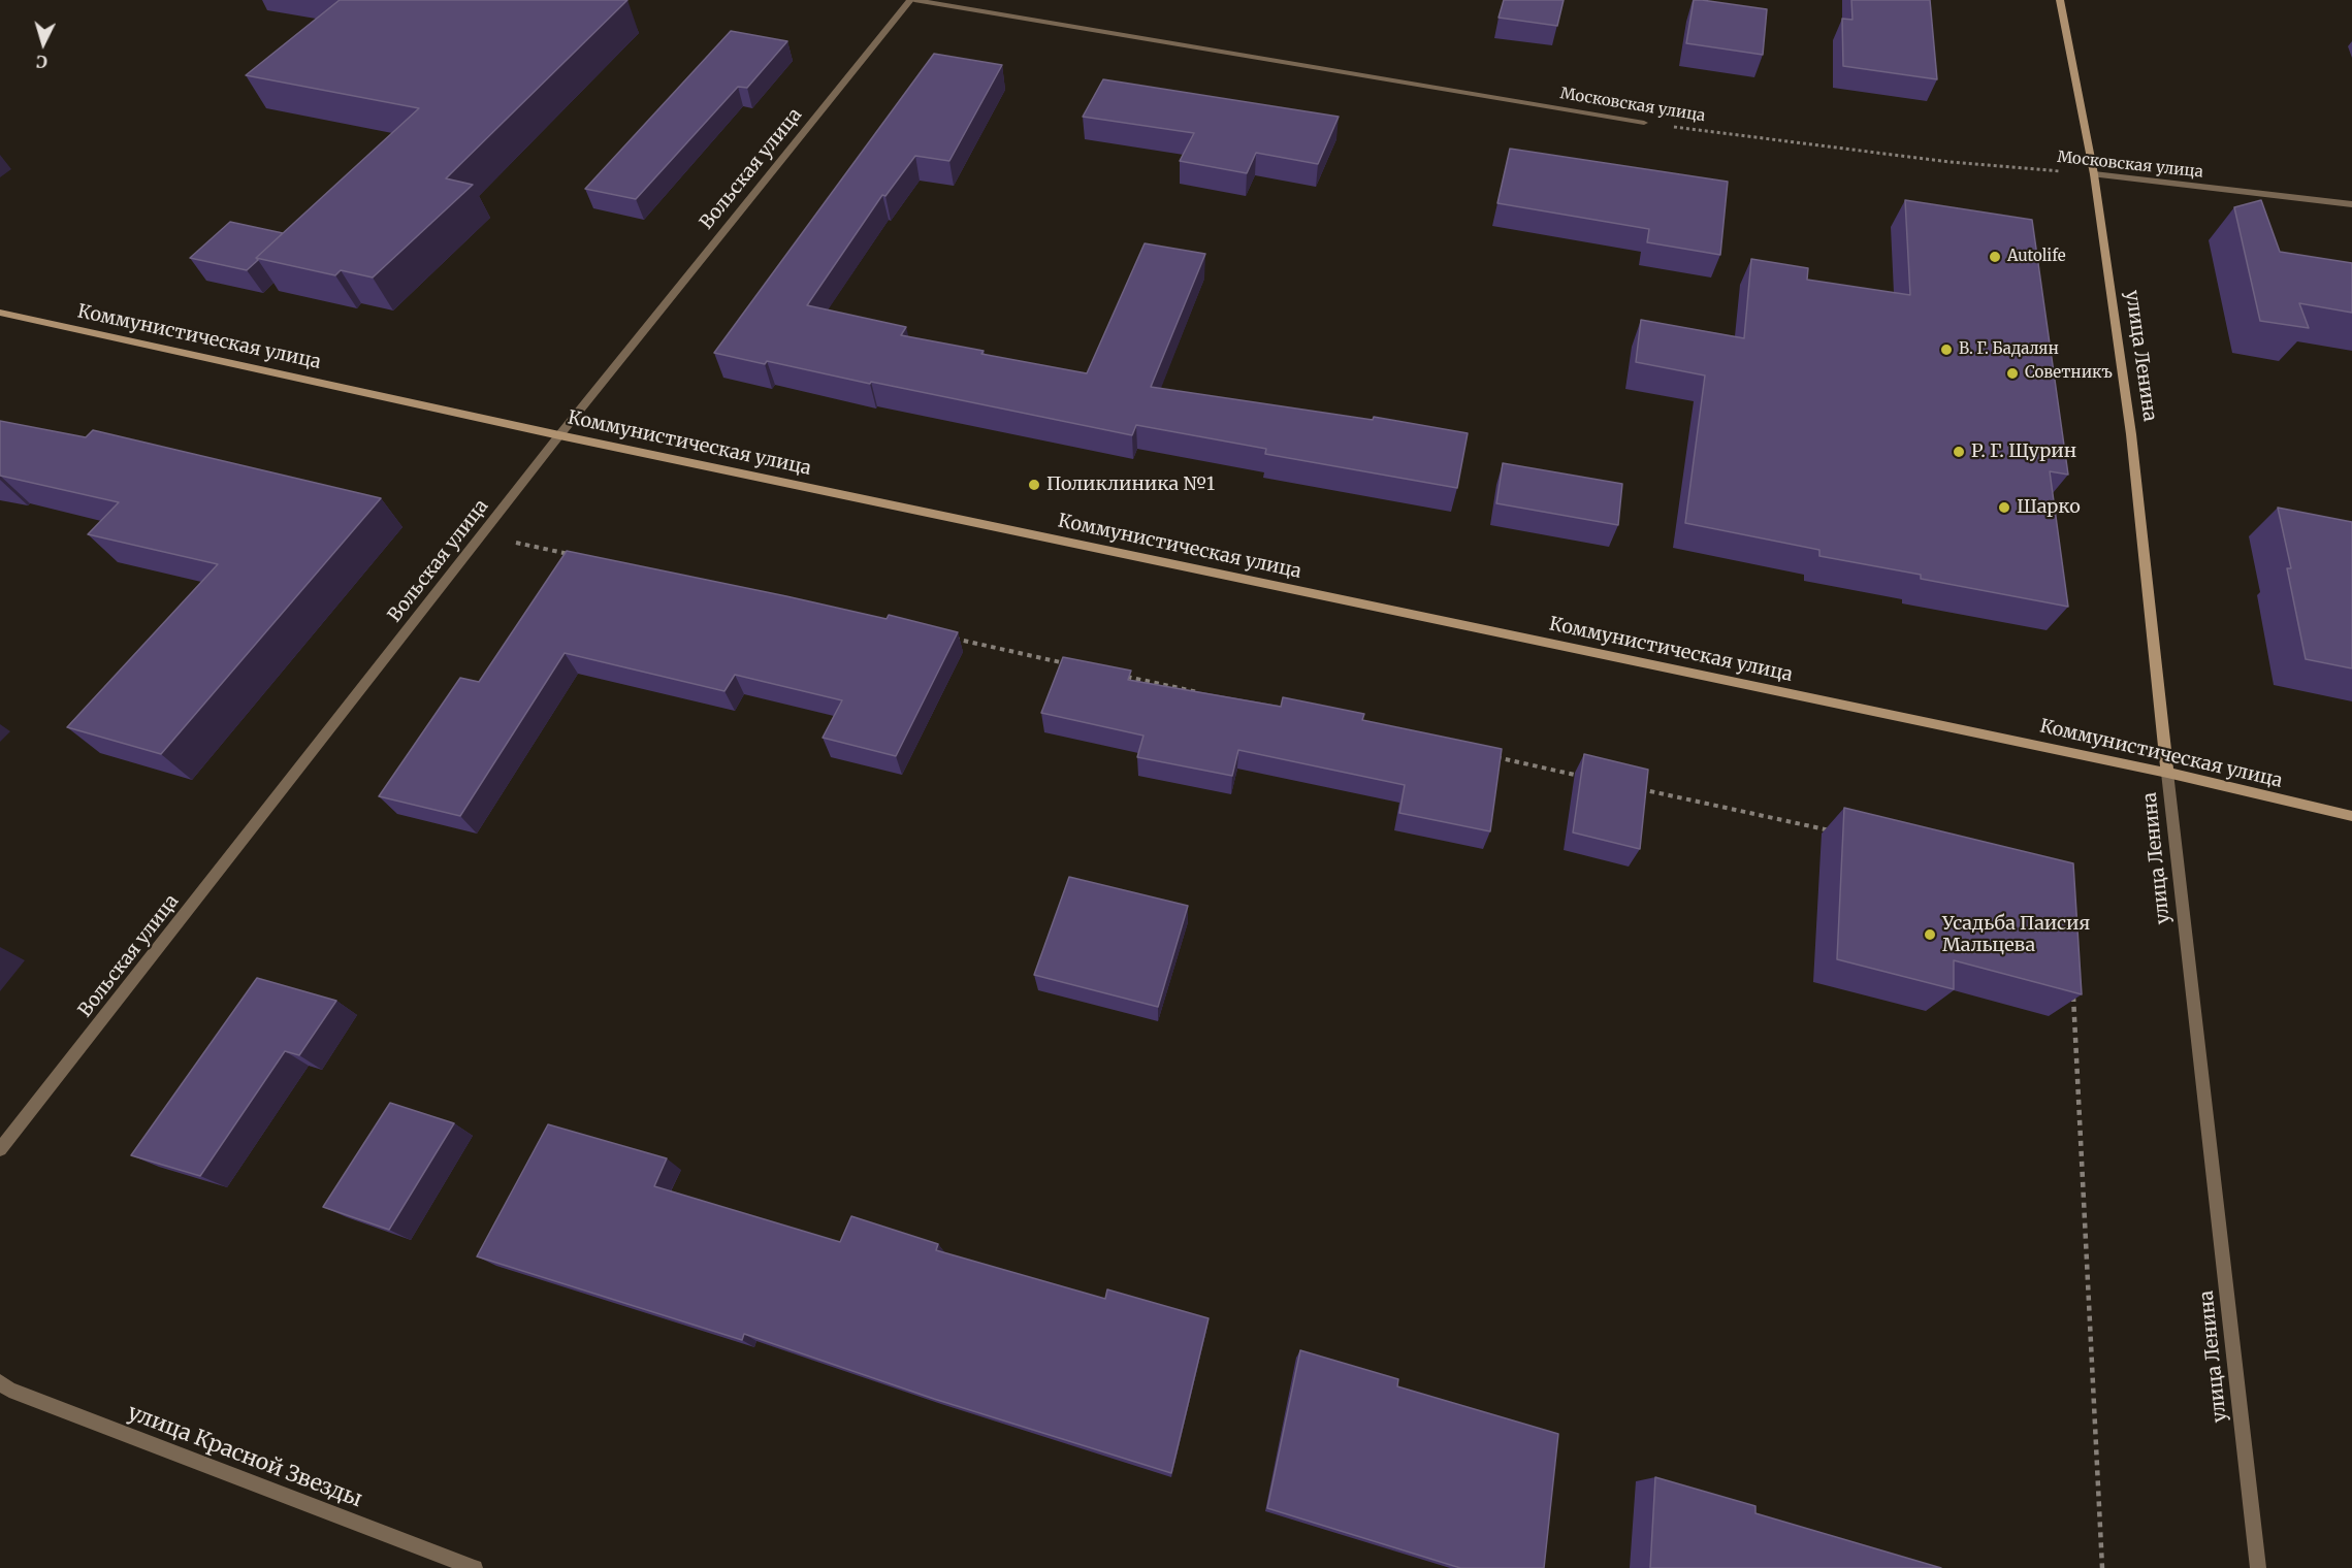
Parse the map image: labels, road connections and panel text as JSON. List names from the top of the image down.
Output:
{
  "streets": {
    "main road": ["Коммунистическая улица", "улица Ленина"],
    "street": ["Московская улица", "Вольская улица", "улица Красной Звезды"]
  },
  "crossings": [
    ["Московская улица", "Вольская улица"],
    ["Московская улица", "улица Ленина"],
    ["Вольская улица", "Коммунистическая улица"],
    ["Коммунистическая улица", "улица Ленина"]
  ],
  "places": [
    "Autolife",
    "В. Г. Бадалян",
    "Советникъ",
    "Р. Г. Щурин",
    "Поликлиника №1",
    "Шарко",
    "Усадьба Паисия Мальцева"
  ],
  "north": "bottom"
}
